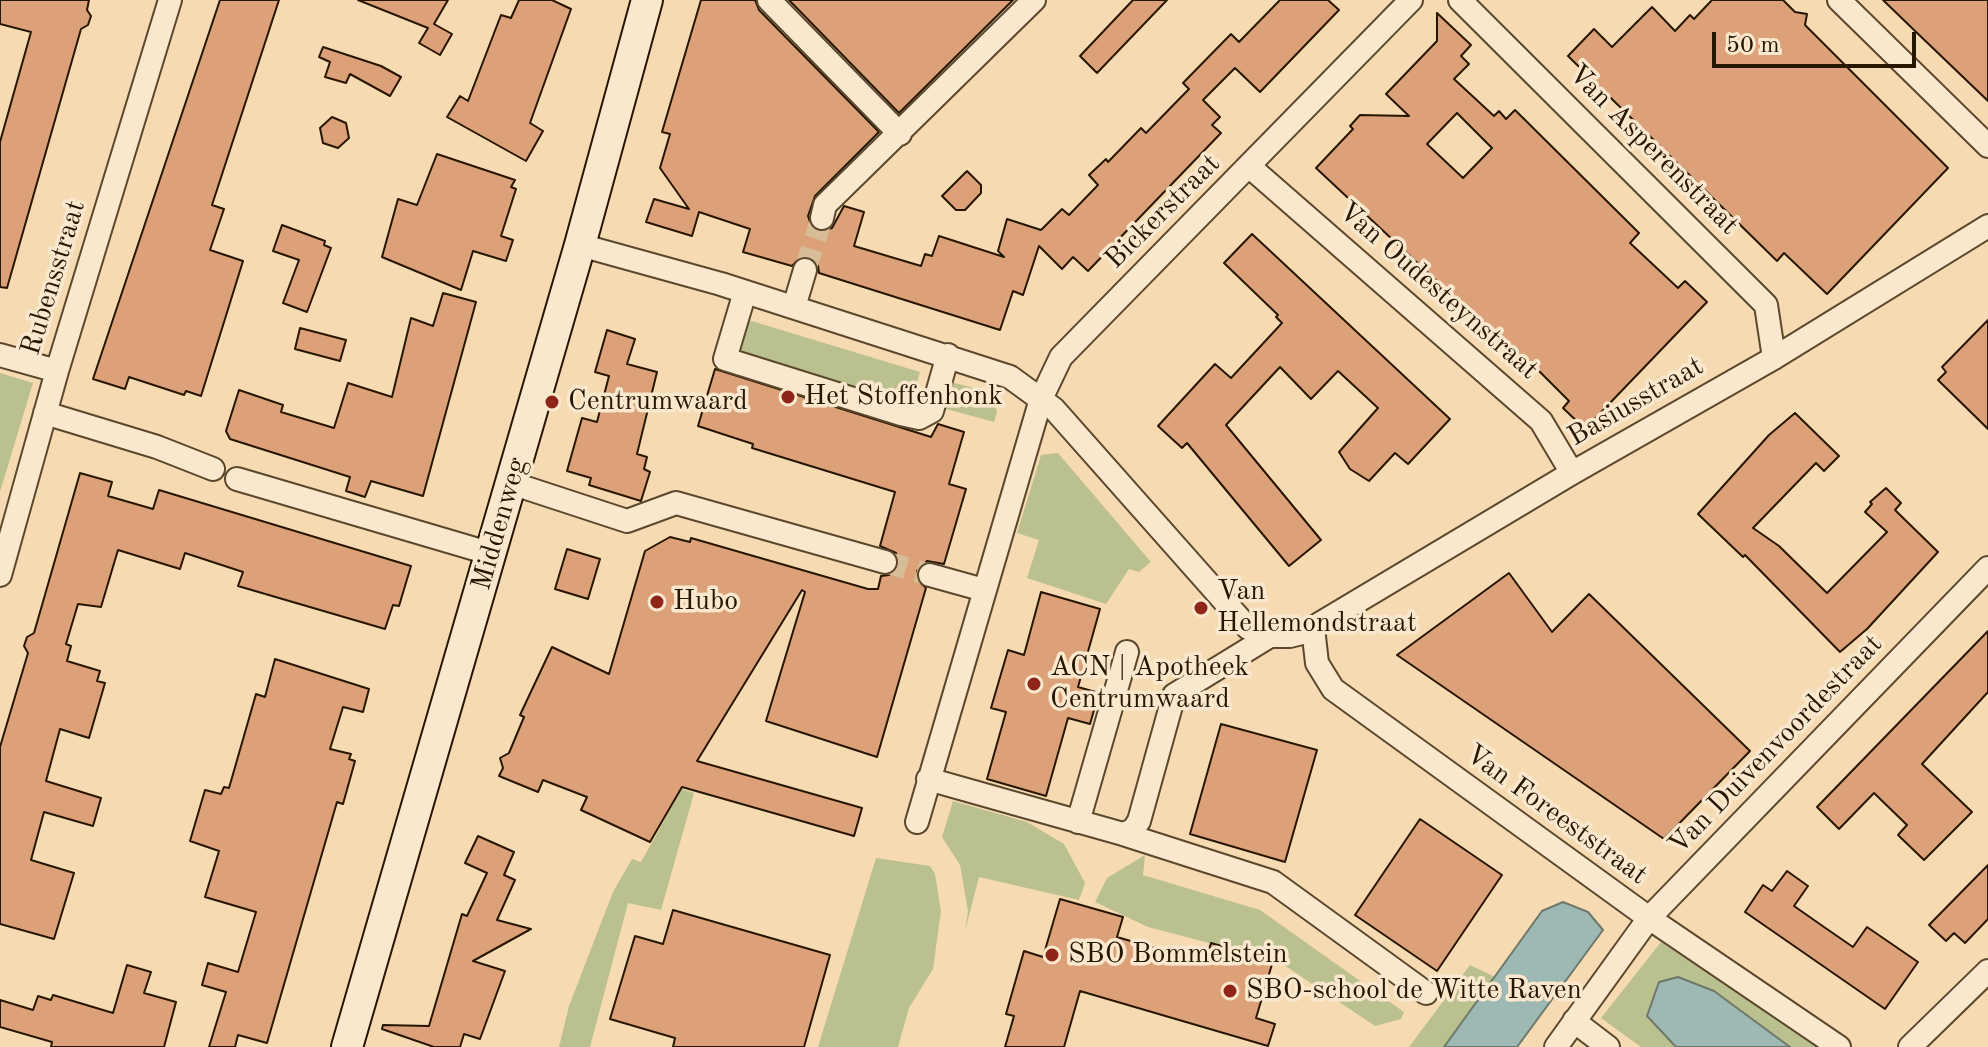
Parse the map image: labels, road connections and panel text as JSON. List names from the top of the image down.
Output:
{
  "streets": {
    "street": [
      "Van Asperenstraat",
      "Bickerstraat",
      "Rubensstraat",
      "Van Oudesteynstraat",
      "Basiusstraat",
      "Middenweg",
      "Van Duivenvoordestraat",
      "Van Foreeststraat"
    ]
  },
  "crossings": [
    ["Van Asperenstraat", "Basiusstraat"],
    ["Bickerstraat", "Van Oudesteynstraat"],
    ["Van Oudesteynstraat", "Basiusstraat"],
    ["Basiusstraat", "Van Foreeststraat"],
    ["Van Duivenvoordestraat", "Van Foreeststraat"]
  ],
  "places": [
    "Het Stoffenhonk",
    "Centrumwaard",
    "Hubo",
    "Van Hellemondstraat",
    "ACN | Apotheek Centrumwaard",
    "SBO Bommelstein",
    "SBO-school de Witte Raven"
  ],
  "scale_bar": "50 m"
}
